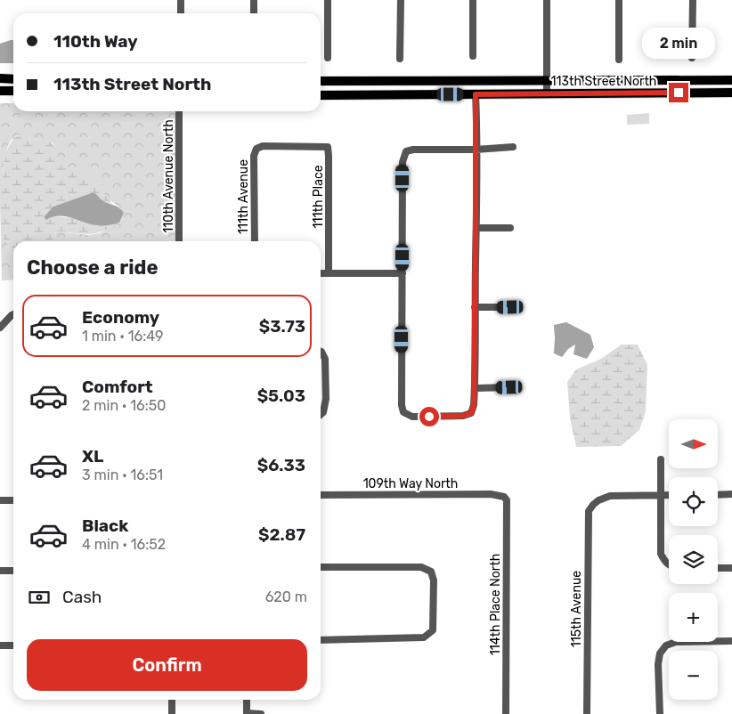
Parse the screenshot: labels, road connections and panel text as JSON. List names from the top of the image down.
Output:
{
  "streets": {
    "main road": ["113th Street North"],
    "street": [
      "110th Avenue North",
      "111th Avenue",
      "111th Place",
      "109th Way North",
      "114th Place North",
      "115th Avenue"
    ]
  },
  "crossings": [
    ["111th Avenue", "111th Place"],
    ["109th Way North", "114th Place North"]
  ],
  "north": "right",
  "page": {
    "banner": ["110th Way", "113th Street North"],
    "bubble": "2 min",
    "heading": "Choose a ride",
    "list": [
      {
        "name": "Economy",
        "note": "1 min · 16:49",
        "value": "$3.73"
      },
      {
        "name": "Comfort",
        "note": "2 min · 16:50",
        "value": "$5.03"
      },
      {
        "name": "XL",
        "note": "3 min · 16:51",
        "value": "$6.33"
      },
      {
        "name": "Black",
        "note": "4 min · 16:52",
        "value": "$2.87"
      }
    ],
    "map_buttons": ["+", "−"],
    "pay": ["Cash", "620 m"],
    "buttons": "Confirm"
  }
}
